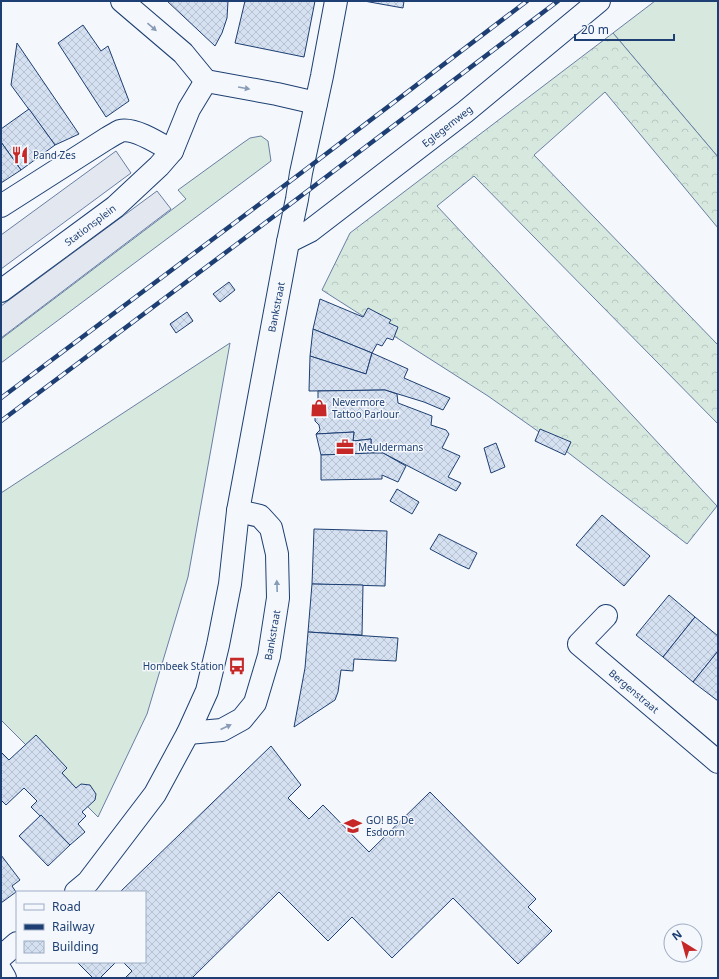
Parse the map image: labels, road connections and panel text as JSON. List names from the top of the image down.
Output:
{
  "streets": {
    "street": [
      "Eglegemweg",
      "Stationsplein",
      "Bankstraat",
      "Bergenstraat"
    ]
  },
  "crossings": [
    ["Eglegemweg", "Bankstraat"]
  ],
  "places": {
    "restaurant": ["Pand Zes"],
    "shop": ["Nevermore Tattoo Parlour"],
    "office": ["Meuldermans"],
    "bus stop": ["Hombeek Station"],
    "school or university": ["GO! BS De Esdoorn"]
  },
  "legend": ["Road", "Railway", "Building"],
  "scale_bar": "20 m",
  "north": "top left"
}
